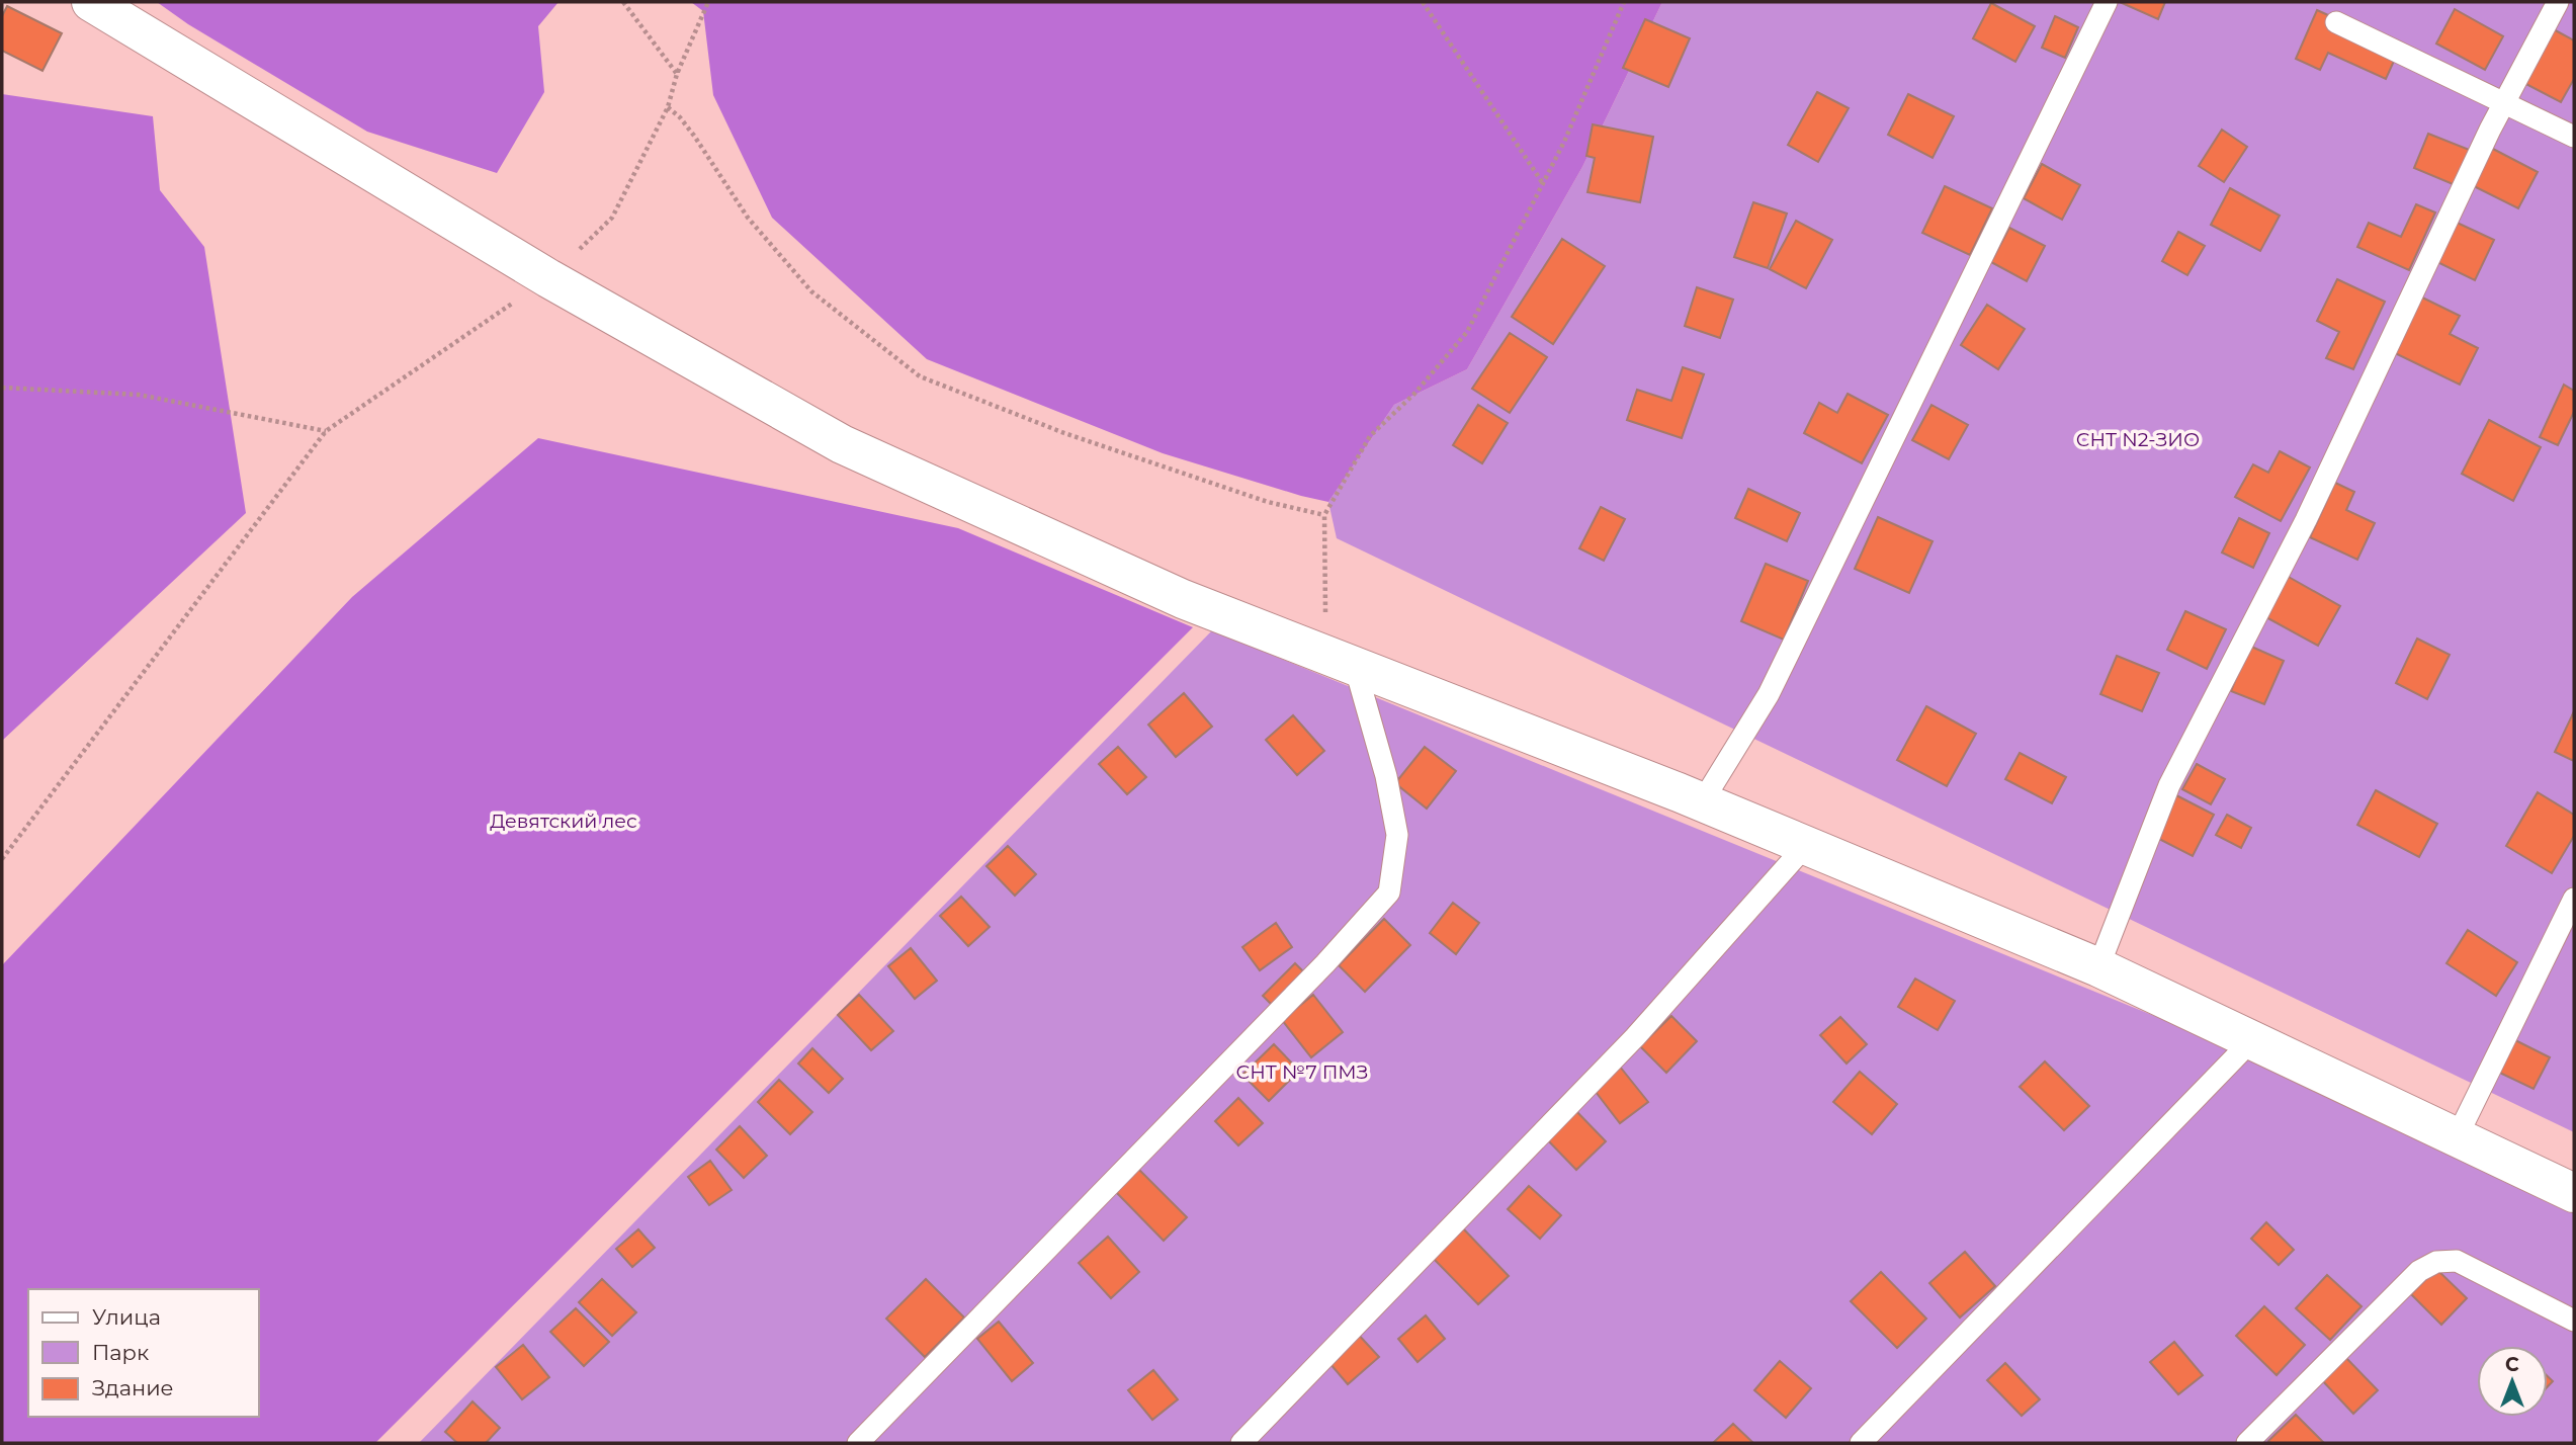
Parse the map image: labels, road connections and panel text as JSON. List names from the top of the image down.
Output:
{
  "parks": ["СНТ N2-ЗИО", "Девятский лес", "СНТ №7 ПМЗ"],
  "legend": ["Улица", "Парк", "Здание"],
  "north": "top"
}
